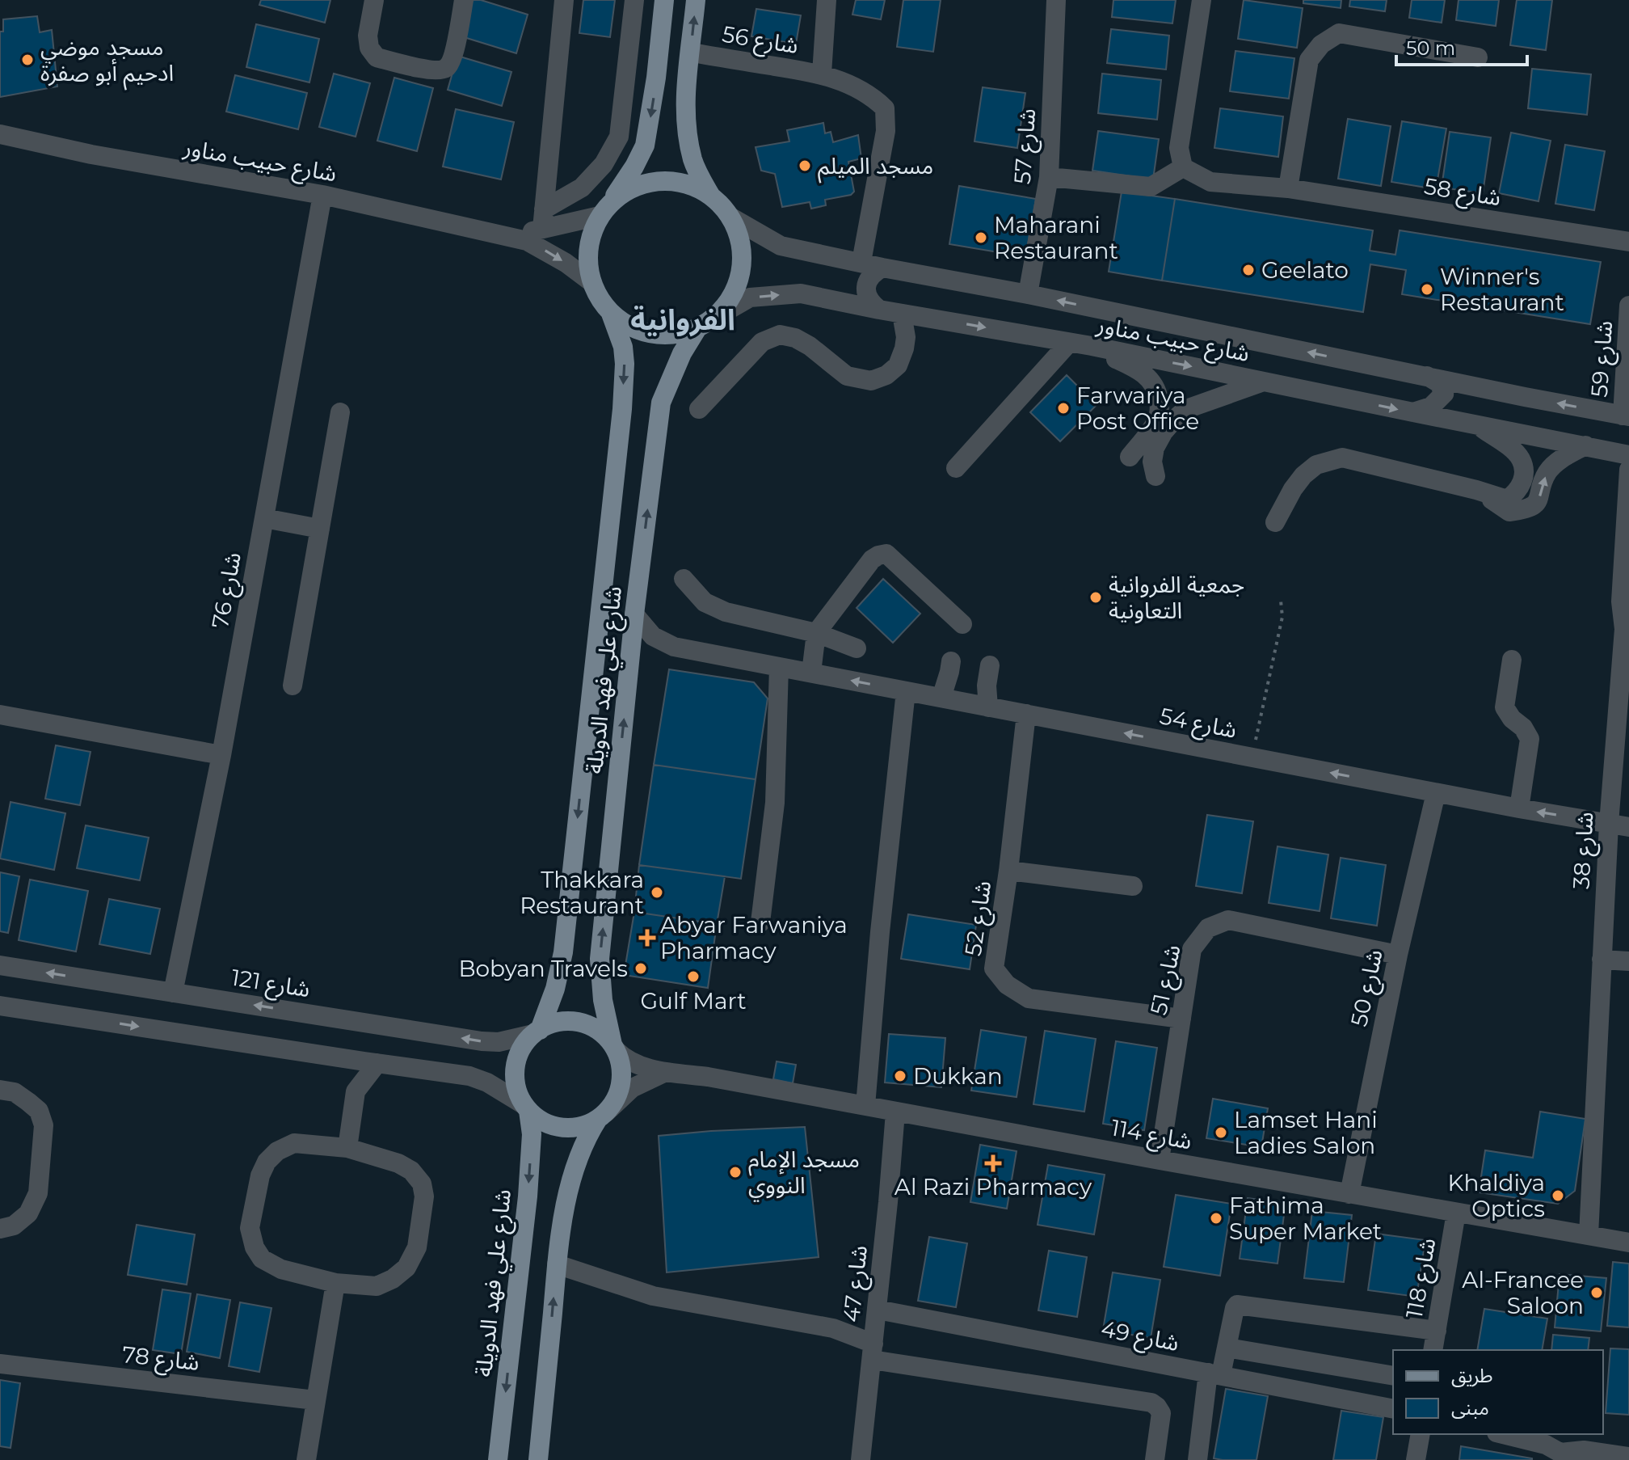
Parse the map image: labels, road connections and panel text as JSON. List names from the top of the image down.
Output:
{
  "streets": {
    "main road": ["شارع علي فهد الدويلة"],
    "street": [
      "شارع 56",
      "شارع 57",
      "شارع حبيب مناور",
      "شارع 58",
      "شارع 59",
      "شارع 76",
      "شارع 54",
      "شارع 38",
      "شارع 52",
      "شارع 51",
      "شارع 121",
      "شارع 50",
      "شارع 114",
      "شارع 118",
      "شارع 47",
      "شارع 49",
      "شارع 78"
    ]
  },
  "crossings": [
    ["شارع 56", "شارع حبيب مناور"],
    ["شارع 57", "شارع حبيب مناور"],
    ["شارع حبيب مناور", "شارع 59"],
    ["شارع حبيب مناور", "شارع 76"],
    ["شارع حبيب مناور", "شارع علي فهد الدويلة"],
    ["شارع 76", "شارع 121"],
    ["شارع علي فهد الدويلة", "شارع 54"],
    ["شارع علي فهد الدويلة", "شارع 121"],
    ["شارع علي فهد الدويلة", "شارع 114"],
    ["شارع 54", "شارع 38"],
    ["شارع 54", "شارع 52"],
    ["شارع 54", "شارع 50"],
    ["شارع 38", "شارع 114"],
    ["شارع 52", "شارع 51"],
    ["شارع 51", "شارع 50"],
    ["شارع 51", "شارع 114"],
    ["شارع 121", "شارع 114"],
    ["شارع 50", "شارع 114"],
    ["شارع 114", "شارع 118"],
    ["شارع 114", "شارع 47"],
    ["شارع 47", "شارع 49"]
  ],
  "one_way": ["شارع 54"],
  "districts": ["الفروانية"],
  "places": {
    "other": [
      "مسجد موضي ادحيم أبو صفرة",
      "مسجد الميلم",
      "Maharani Restaurant",
      "Geelato",
      "Winner's Restaurant",
      "Farwariya Post Office",
      "جمعية الفروانية التعاونية",
      "Thakkara Restaurant",
      "Bobyan Travels",
      "Gulf Mart",
      "Dukkan",
      "Lamset Hani Ladies Salon",
      "مسجد الإمام النووي",
      "Khaldiya Optics",
      "Fathima Super Market",
      "Al-Francee Saloon"
    ],
    "health": ["Abyar Farwaniya Pharmacy", "Al Razi Pharmacy"]
  },
  "legend": ["طريق", "مبنى"],
  "scale_bar": "50 m"
}
